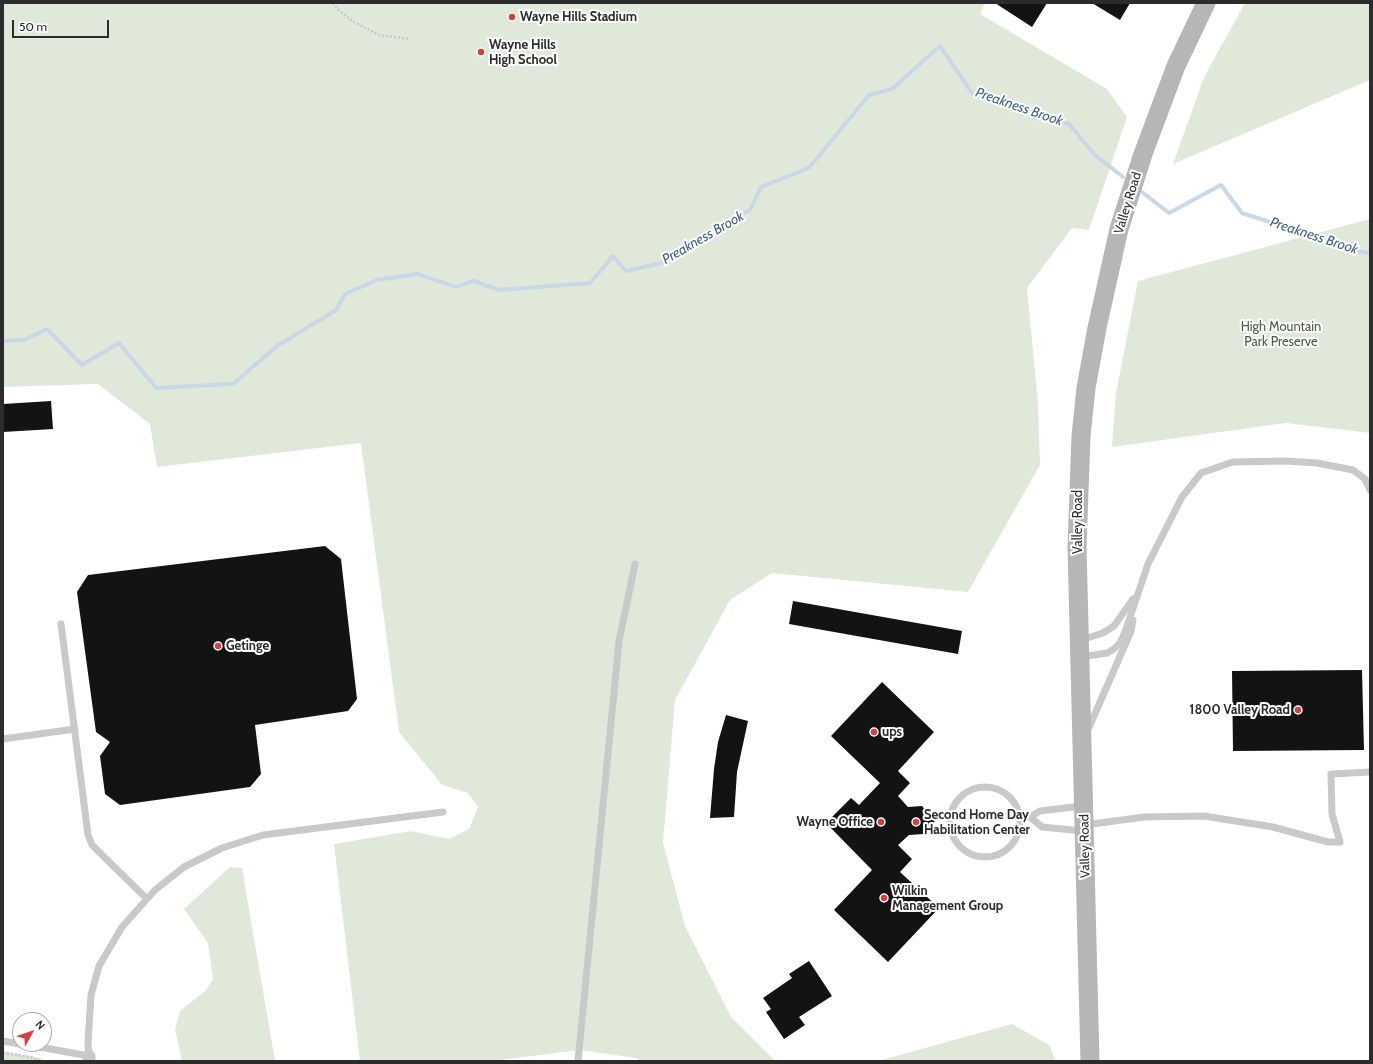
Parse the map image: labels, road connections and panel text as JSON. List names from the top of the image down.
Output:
{
  "streets": {
    "main road": ["Valley Road"]
  },
  "water": ["Preakness Brook"],
  "parks": ["High Mountain Park Preserve"],
  "places": [
    "Wayne Hills Stadium",
    "Wayne Hills High School",
    "Getinge",
    "1800 Valley Road",
    "ups",
    "Wayne Office",
    "Second Home Day Habilitation Center",
    "Wilkin Management Group"
  ],
  "scale_bar": "50 m",
  "north": "top right"
}
